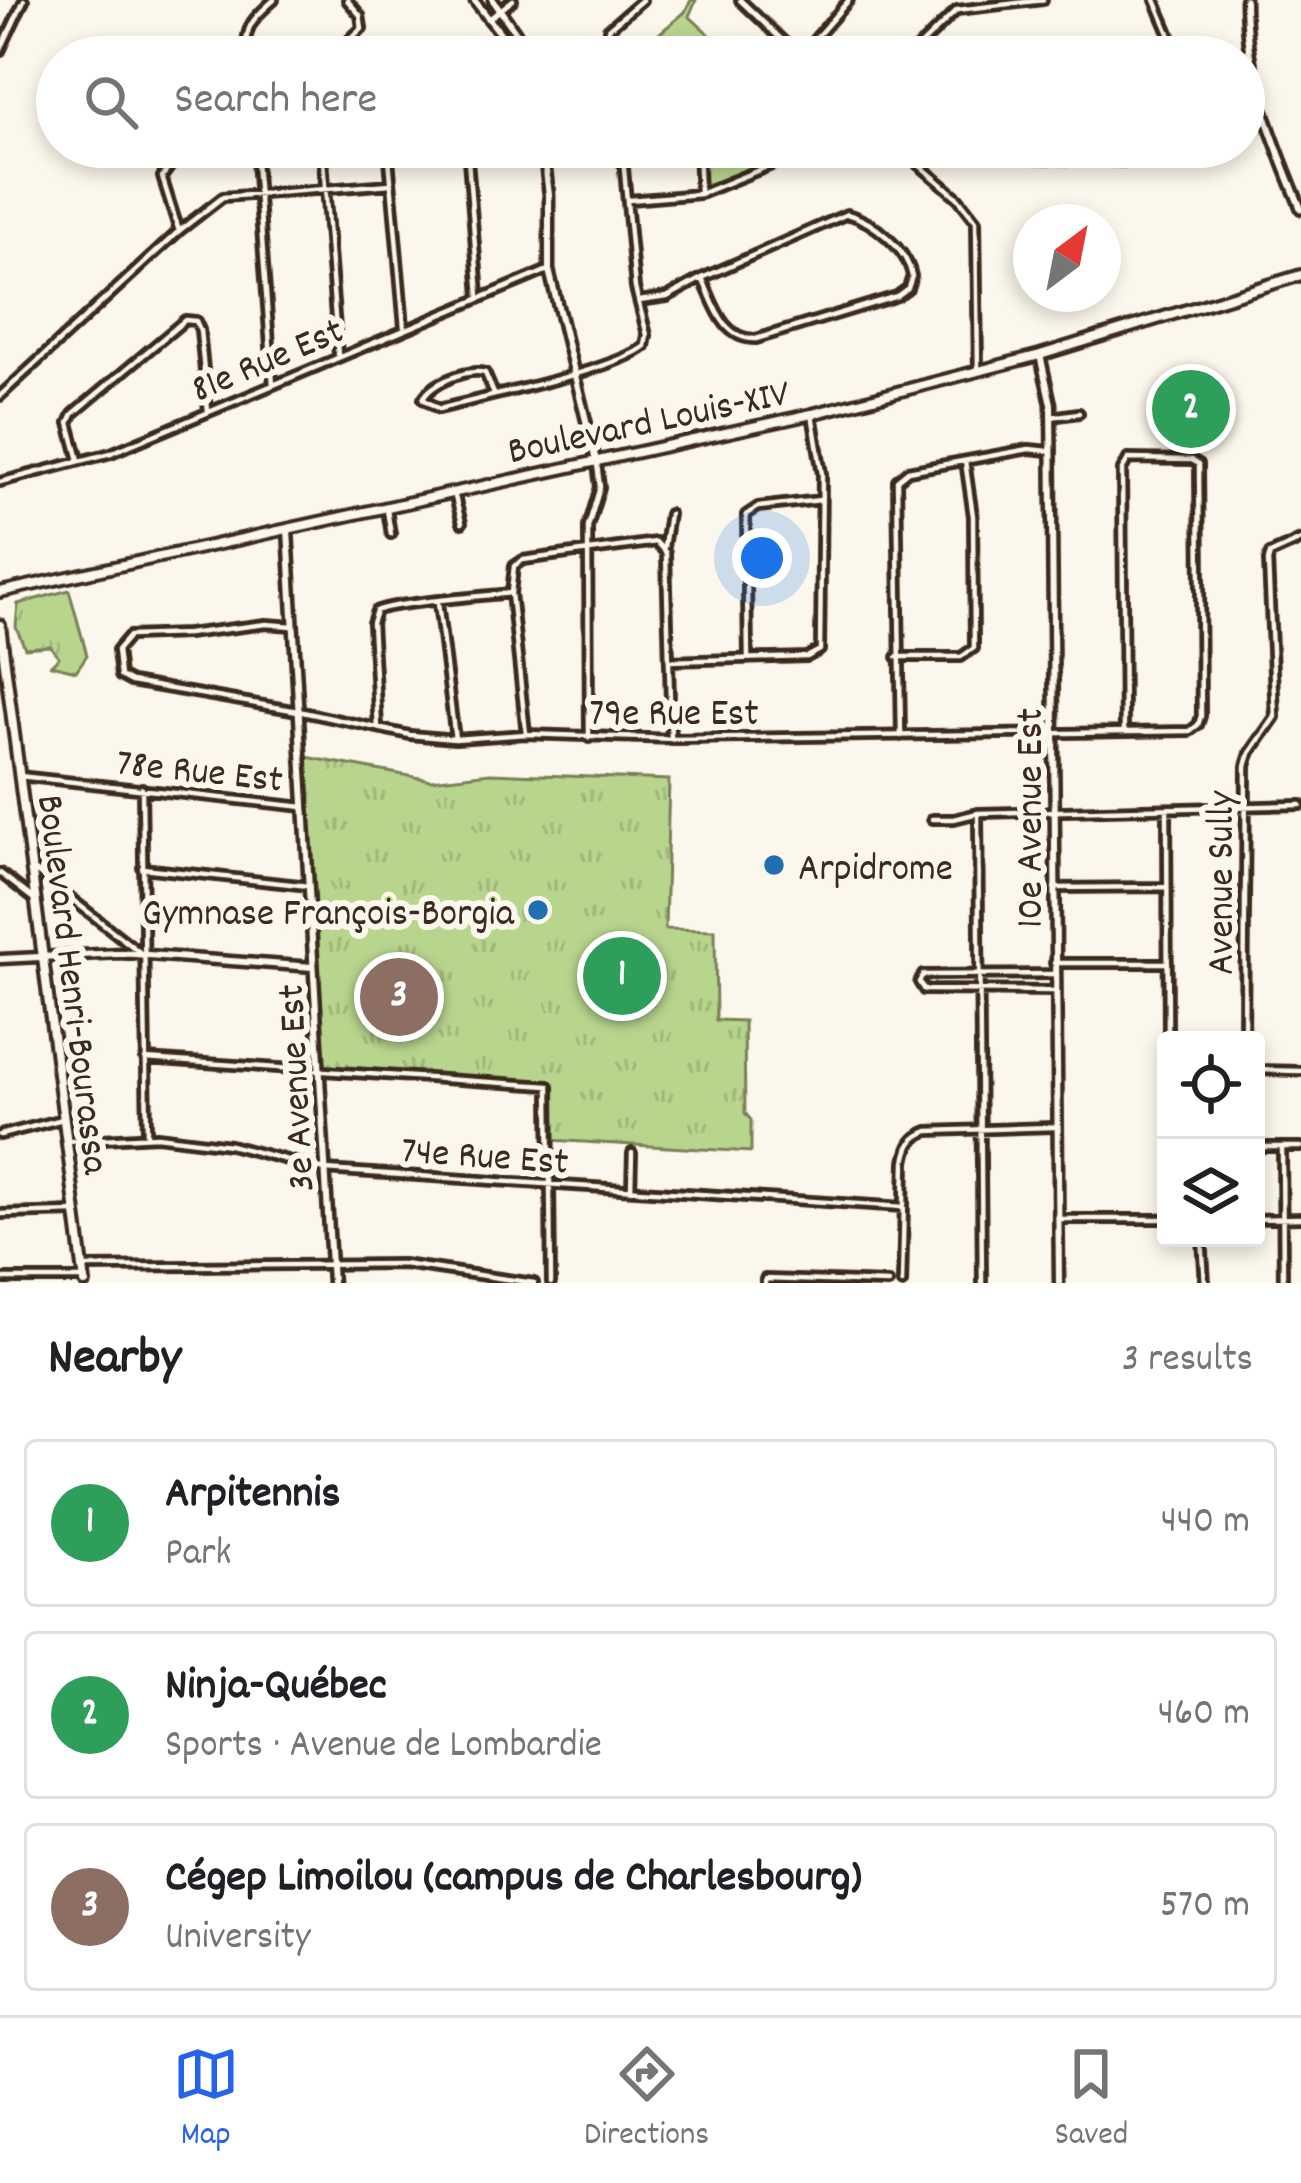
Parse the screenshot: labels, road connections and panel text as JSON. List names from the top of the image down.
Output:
{
  "streets": {
    "main road": ["Boulevard Louis-XIV", "Boulevard Henri-Bourassa"],
    "street": [
      "81e Rue Est",
      "79e Rue Est",
      "78e Rue Est",
      "10e Avenue Est",
      "Avenue Sully",
      "3e Avenue Est",
      "74e Rue Est"
    ]
  },
  "crossings": [
    ["Boulevard Louis-XIV", "10e Avenue Est"],
    ["Boulevard Louis-XIV", "3e Avenue Est"],
    ["79e Rue Est", "10e Avenue Est"],
    ["79e Rue Est", "3e Avenue Est"],
    ["78e Rue Est", "Boulevard Henri-Bourassa"],
    ["78e Rue Est", "3e Avenue Est"],
    ["Boulevard Henri-Bourassa", "74e Rue Est"],
    ["3e Avenue Est", "74e Rue Est"]
  ],
  "places": ["Arpidrome", "Gymnase François-Borgia"],
  "north": "top right",
  "page": {
    "search": "Search here",
    "pins": ["2", "1", "3"],
    "heading": ["Nearby", "3 results"],
    "list": [
      {
        "mark": "1",
        "name": "Arpitennis",
        "note": "Park",
        "value": "440 m"
      },
      {
        "mark": "2",
        "name": "Ninja-Québec",
        "note": "Sports · Avenue de Lombardie",
        "value": "460 m"
      },
      {
        "mark": "3",
        "name": "Cégep Limoilou (campus de Charlesbourg)",
        "note": "University",
        "value": "570 m"
      }
    ],
    "nav": ["Map", "Directions", "Saved"]
  }
}
